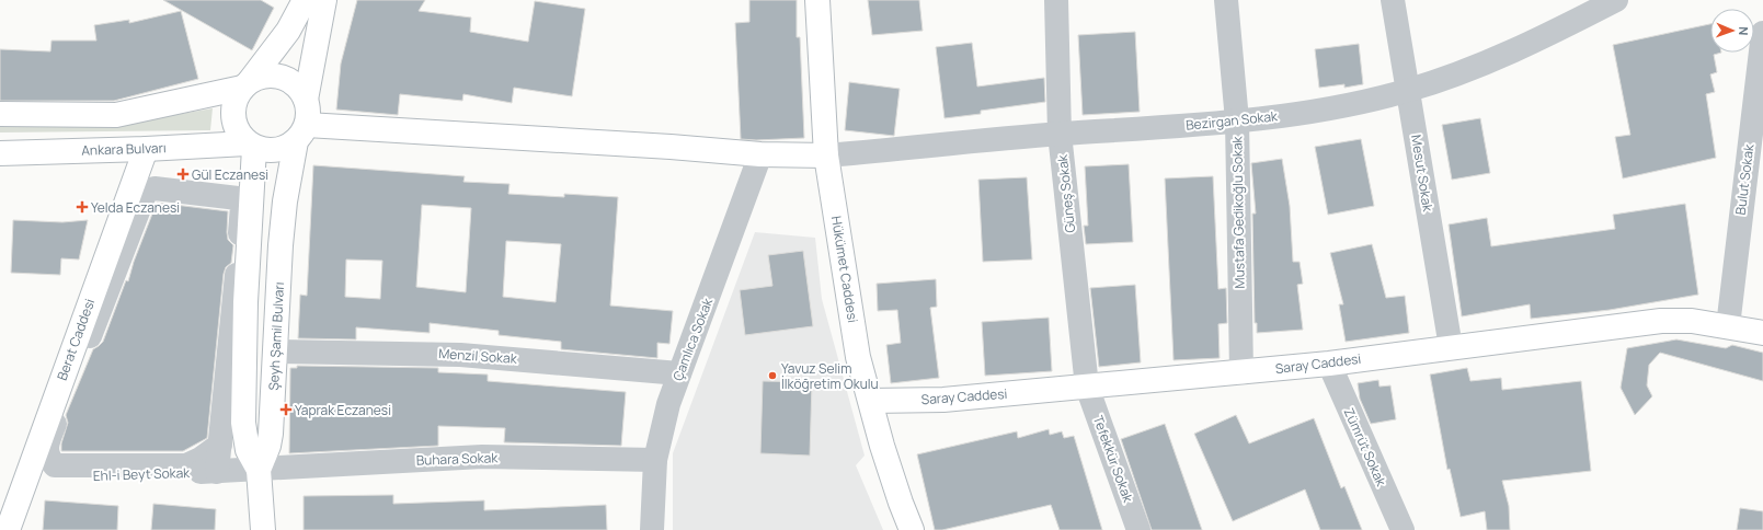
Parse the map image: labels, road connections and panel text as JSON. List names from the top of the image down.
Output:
{
  "streets": {
    "main road": [
      "Ankara Bulvarı",
      "Hükümet Caddesi",
      "Şeyh Şamil Bulvarı",
      "Berat Caddesi",
      "Saray Caddesi"
    ],
    "street": [
      "Bezirgan Sokak",
      "Mesut Sokak",
      "Bulut Sokak",
      "Güneş Sokak",
      "Mustafa Gedikoğlu Sokak",
      "Çamlıca Sokak",
      "Menzil Sokak",
      "Zümrüt Sokak",
      "Buhara Sokak",
      "Tefekkür Sokak",
      "Ehl-i Beyt Sokak"
    ]
  },
  "crossings": [
    ["Bezirgan Sokak", "Mesut Sokak"],
    ["Bezirgan Sokak", "Güneş Sokak"],
    ["Bezirgan Sokak", "Mustafa Gedikoğlu Sokak"],
    ["Bezirgan Sokak", "Hükümet Caddesi"],
    ["Ankara Bulvarı", "Şeyh Şamil Bulvarı"],
    ["Ankara Bulvarı", "Berat Caddesi"],
    ["Mesut Sokak", "Saray Caddesi"],
    ["Bulut Sokak", "Saray Caddesi"],
    ["Güneş Sokak", "Saray Caddesi"],
    ["Güneş Sokak", "Tefekkür Sokak"],
    ["Mustafa Gedikoğlu Sokak", "Saray Caddesi"],
    ["Hükümet Caddesi", "Saray Caddesi"],
    ["Şeyh Şamil Bulvarı", "Menzil Sokak"],
    ["Şeyh Şamil Bulvarı", "Buhara Sokak"],
    ["Şeyh Şamil Bulvarı", "Ehl-i Beyt Sokak"],
    ["Berat Caddesi", "Ehl-i Beyt Sokak"],
    ["Çamlıca Sokak", "Menzil Sokak"],
    ["Çamlıca Sokak", "Buhara Sokak"],
    ["Saray Caddesi", "Zümrüt Sokak"],
    ["Saray Caddesi", "Tefekkür Sokak"],
    ["Buhara Sokak", "Ehl-i Beyt Sokak"]
  ],
  "places": {
    "health": ["Gül Eczanesi", "Yelda Eczanesi", "Yaprak Eczanesi"],
    "other": ["Yavuz Selim İlköğretim Okulu"]
  },
  "north": "right"
}
